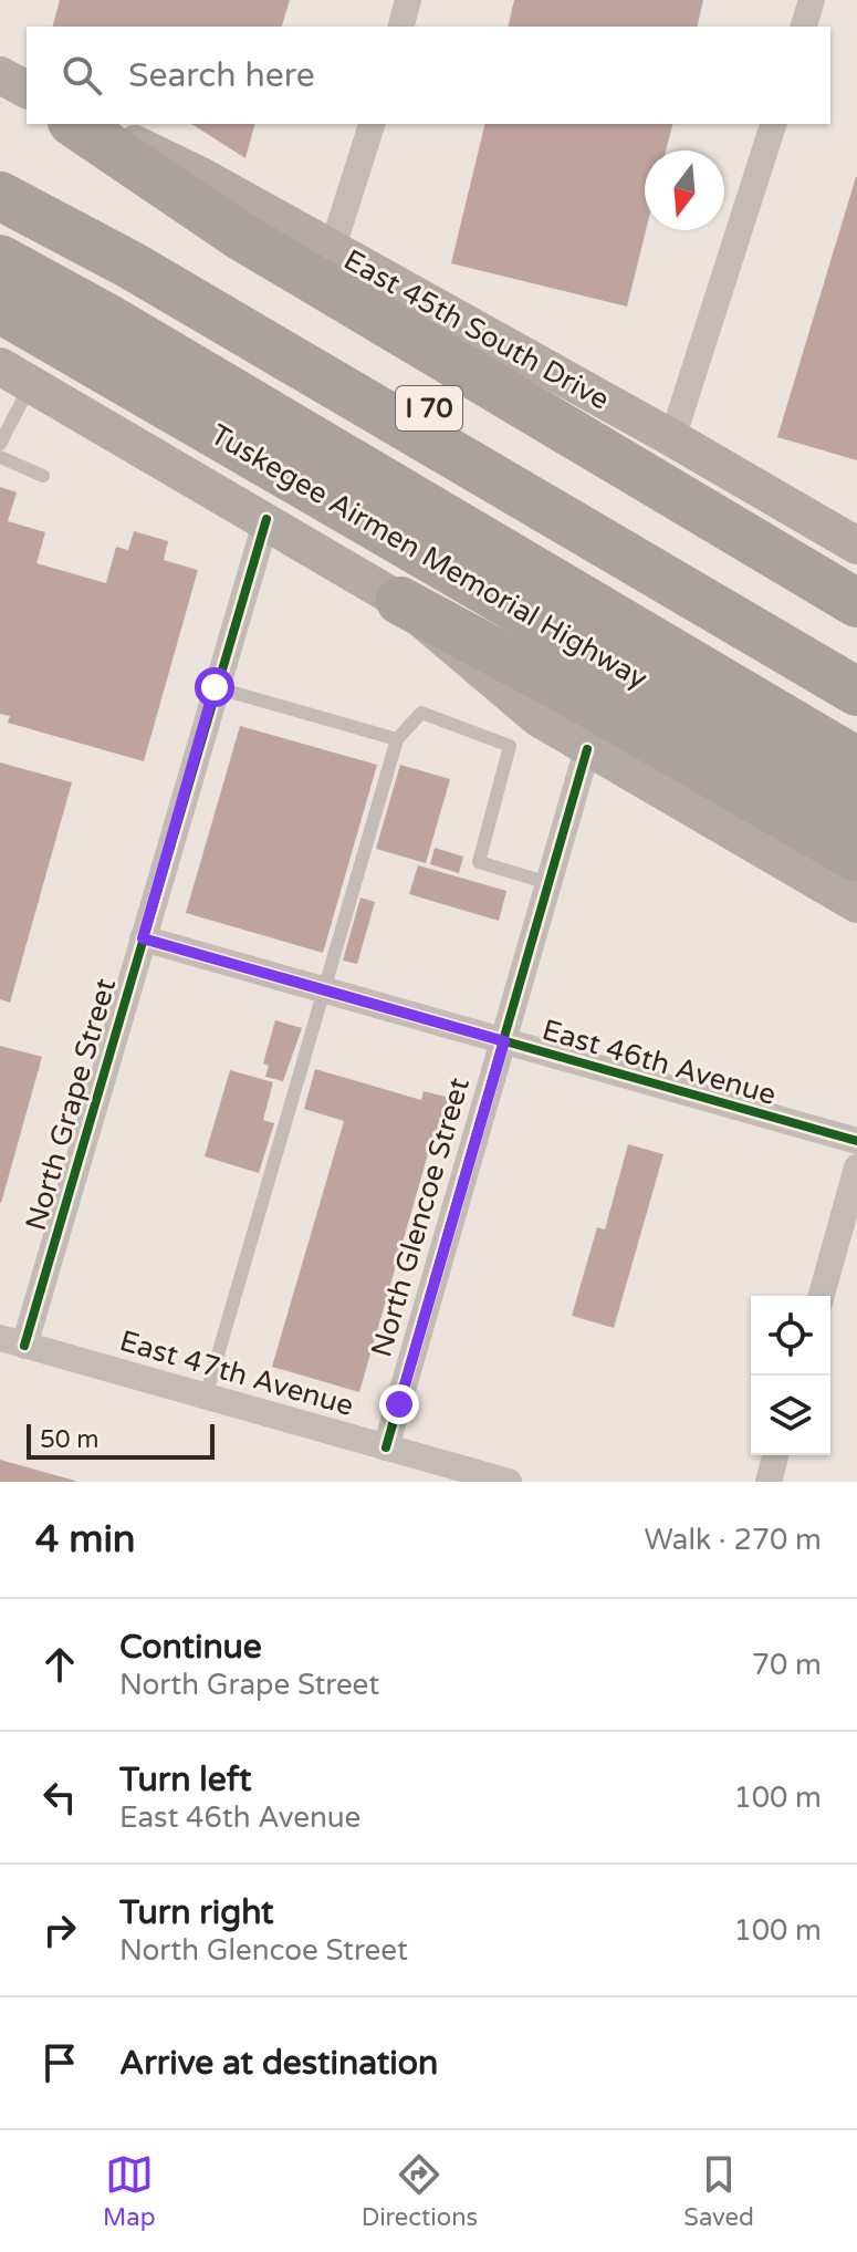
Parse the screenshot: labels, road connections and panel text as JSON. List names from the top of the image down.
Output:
{
  "streets": {
    "highway": ["I 70", "Tuskegee Airmen Memorial Highway"],
    "main road": ["East 45th South Drive"],
    "street": [
      "East 46th Avenue",
      "North Grape Street",
      "North Glencoe Street",
      "East 47th Avenue"
    ]
  },
  "crossings": [
    ["East 46th Avenue", "North Grape Street"],
    ["East 46th Avenue", "North Glencoe Street"],
    ["North Grape Street", "East 47th Avenue"],
    ["North Glencoe Street", "East 47th Avenue"]
  ],
  "scale_bar": "50 m",
  "north": "bottom",
  "page": {
    "search": "Search here",
    "scale": "50 m",
    "heading": ["4 min", "Walk · 270 m"],
    "list": [
      ["Continue", "North Grape Street", "70 m"],
      ["Turn left", "East 46th Avenue", "100 m"],
      ["Turn right", "North Glencoe Street", "100 m"],
      "Arrive at destination"
    ],
    "nav": ["Map", "Directions", "Saved"]
  }
}
